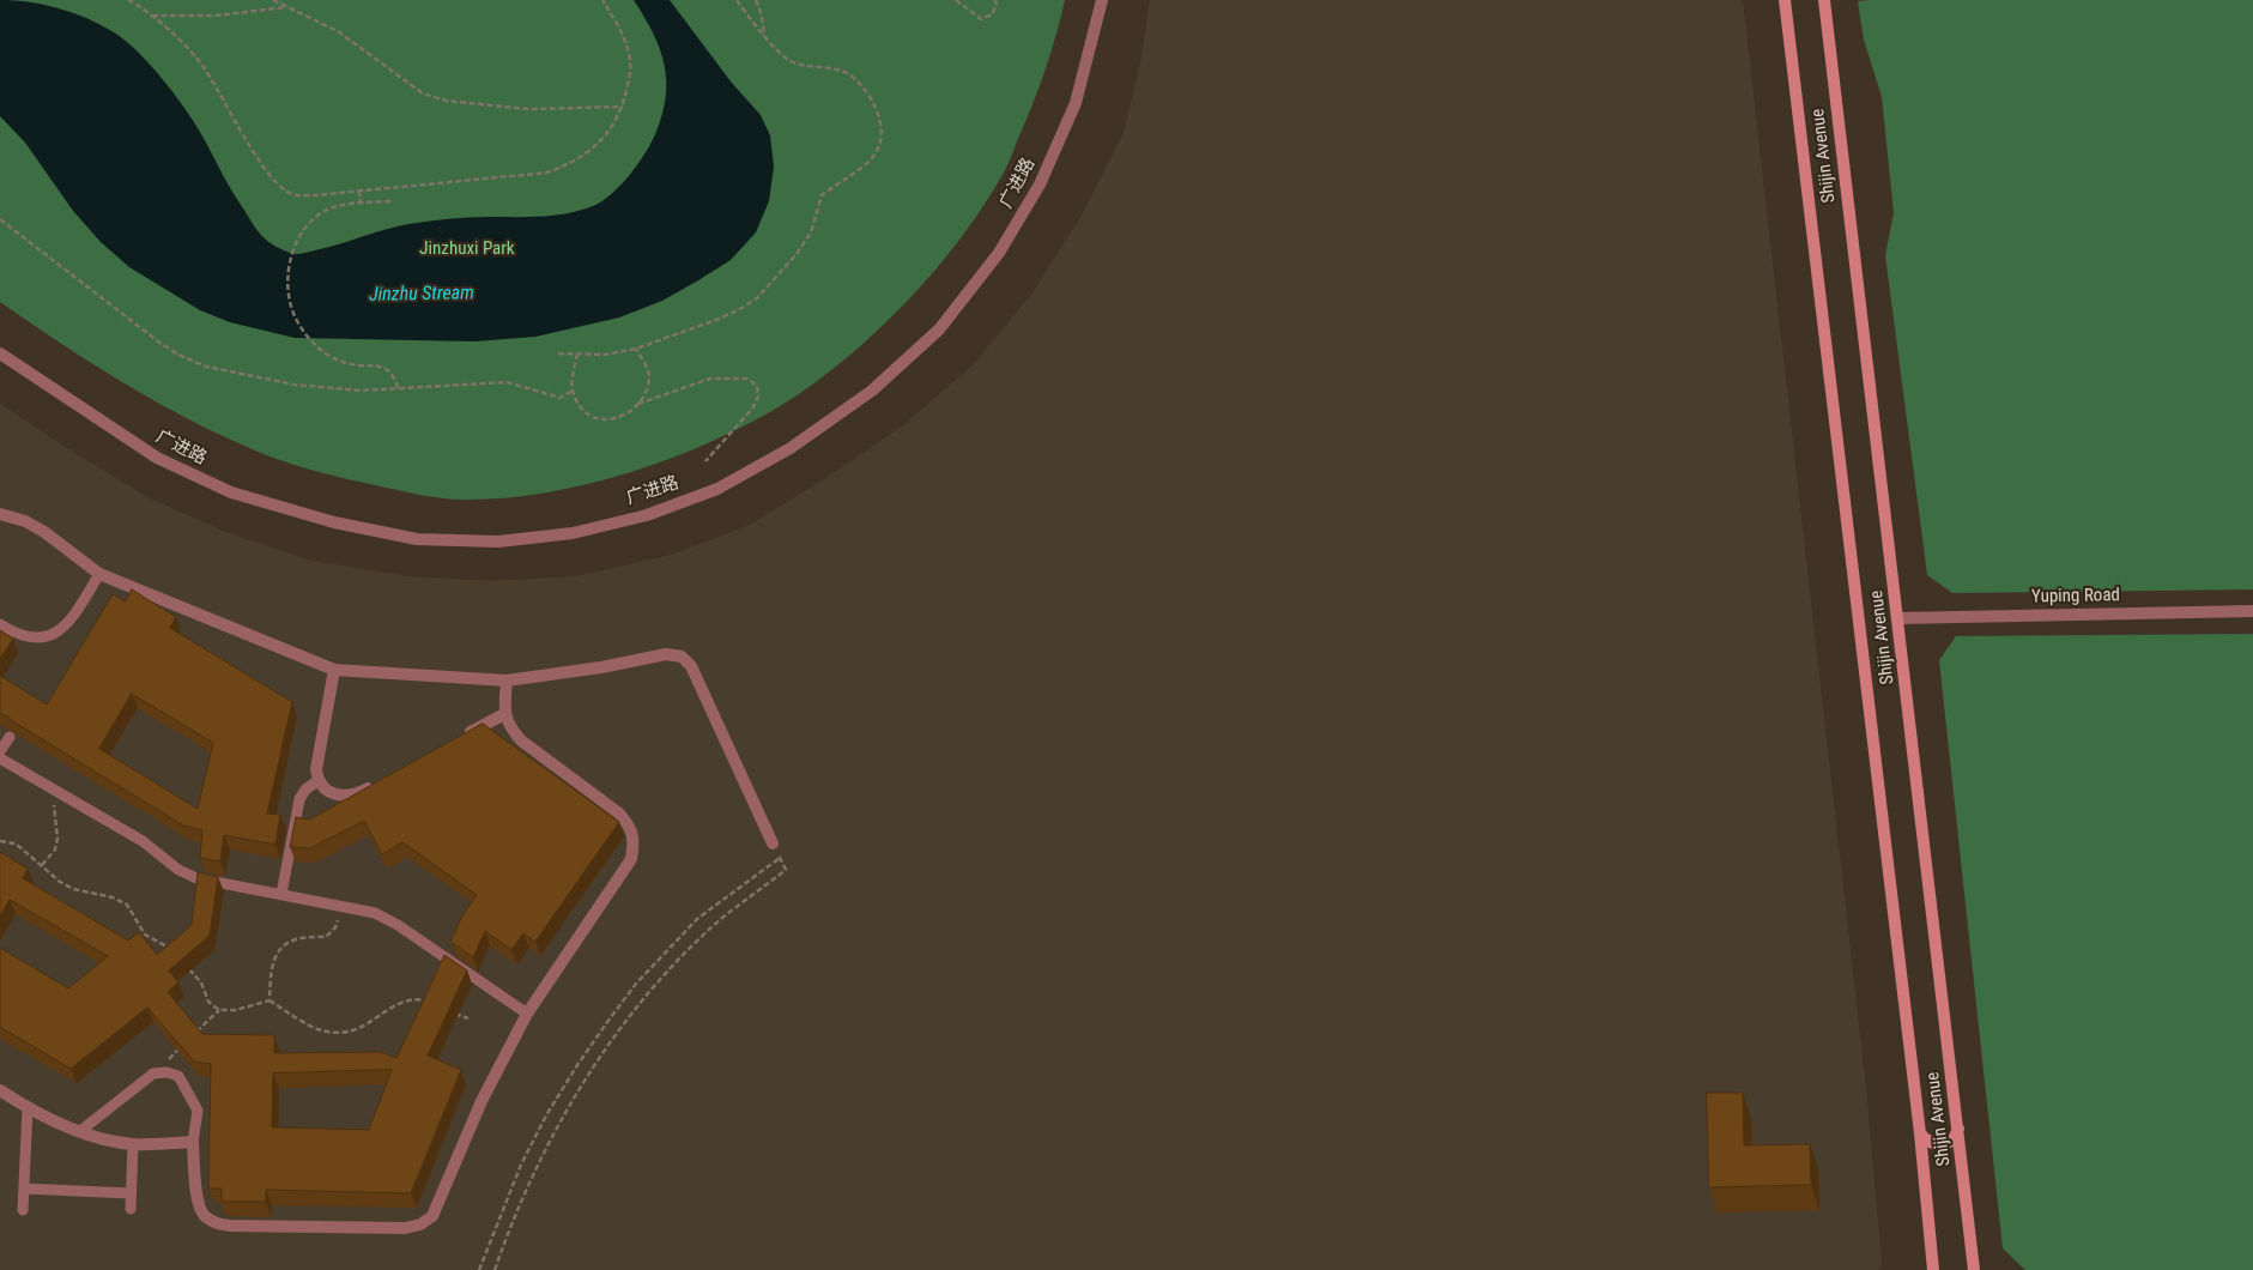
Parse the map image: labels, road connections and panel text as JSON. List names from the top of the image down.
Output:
{
  "streets": {
    "main road": ["Shijin Avenue"],
    "street": ["广进路", "Yuping Road"]
  },
  "crossings": [
    ["Shijin Avenue", "Yuping Road"]
  ],
  "water": ["Jinzhu Stream"],
  "parks": ["Jinzhuxi Park"]
}
